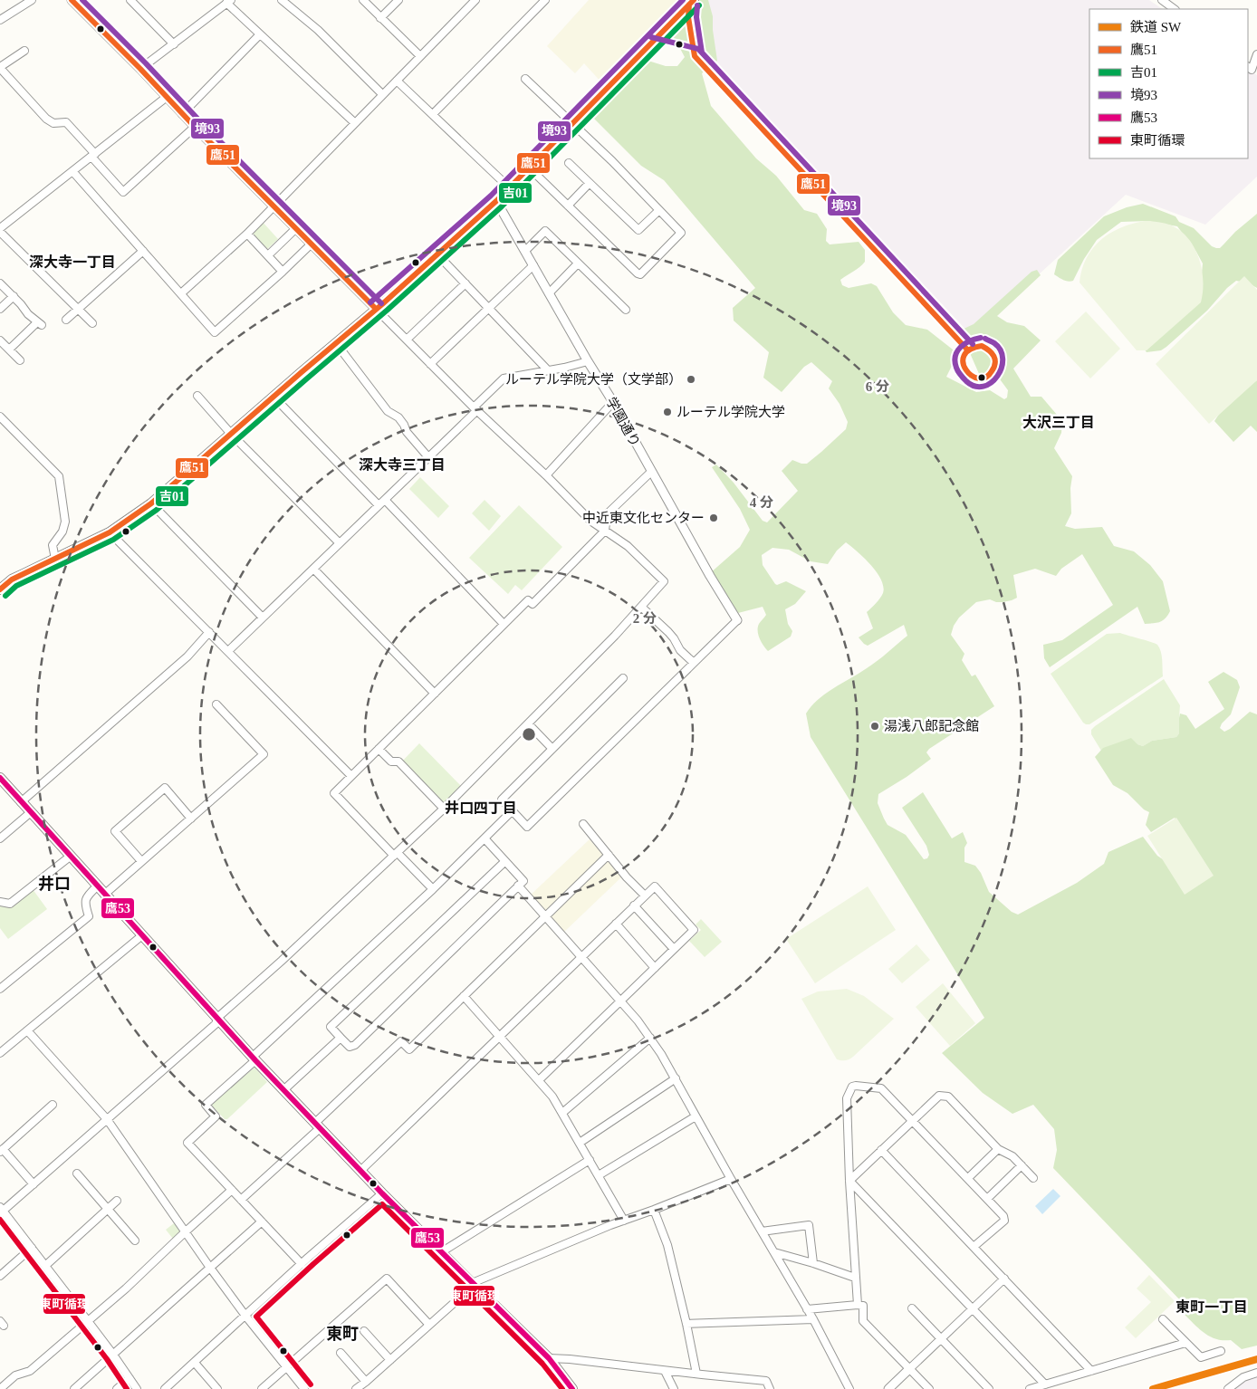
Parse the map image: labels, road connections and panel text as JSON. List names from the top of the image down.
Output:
{
  "streets": {
    "street": ["学園通り"]
  },
  "districts": [
    "深大寺一丁目",
    "大沢三丁目",
    "深大寺三丁目",
    "井口四丁目",
    "井口",
    "東町一丁目",
    "東町"
  ],
  "places": [
    "ルーテル学院大学（文学部）",
    "ルーテル学院大学",
    "中近東文化センター",
    "湯浅八郎記念館"
  ],
  "lines": [
    "transit line 鷹51",
    "transit line 境93",
    "transit line 吉01",
    "transit line 鷹53",
    "transit line 東町循環",
    "rail line SW"
  ],
  "legend": [
    "鉄道 SW",
    "鷹51",
    "吉01",
    "境93",
    "鷹53",
    "東町循環"
  ],
  "rings": ["6 分", "4 分", "2 分"]
}
